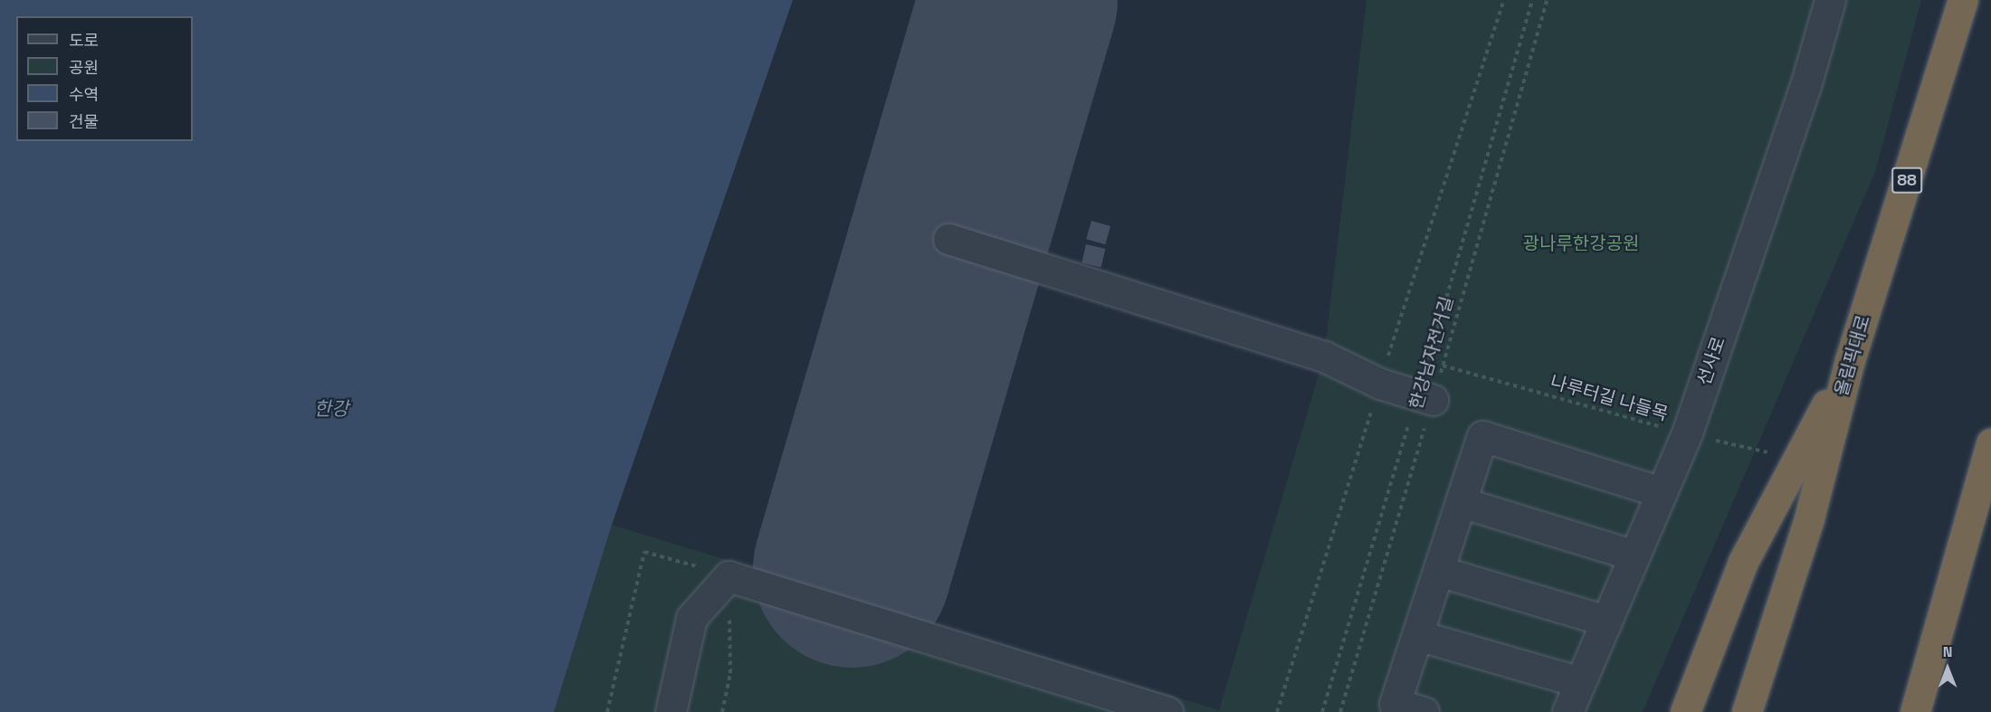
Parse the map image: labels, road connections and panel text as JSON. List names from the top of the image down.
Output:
{
  "streets": {
    "highway": ["88", "올림픽대로"],
    "street": ["선사로"],
    "path": ["한강남자전거길", "나루터길 나들목"]
  },
  "crossings": [
    ["한강남자전거길", "나루터길 나들목"],
    ["선사로", "나루터길 나들목"]
  ],
  "water": ["한강"],
  "parks": ["광나루한강공원"],
  "legend": [
    "도로",
    "공원",
    "수역",
    "건물"
  ],
  "north": "top"
}
